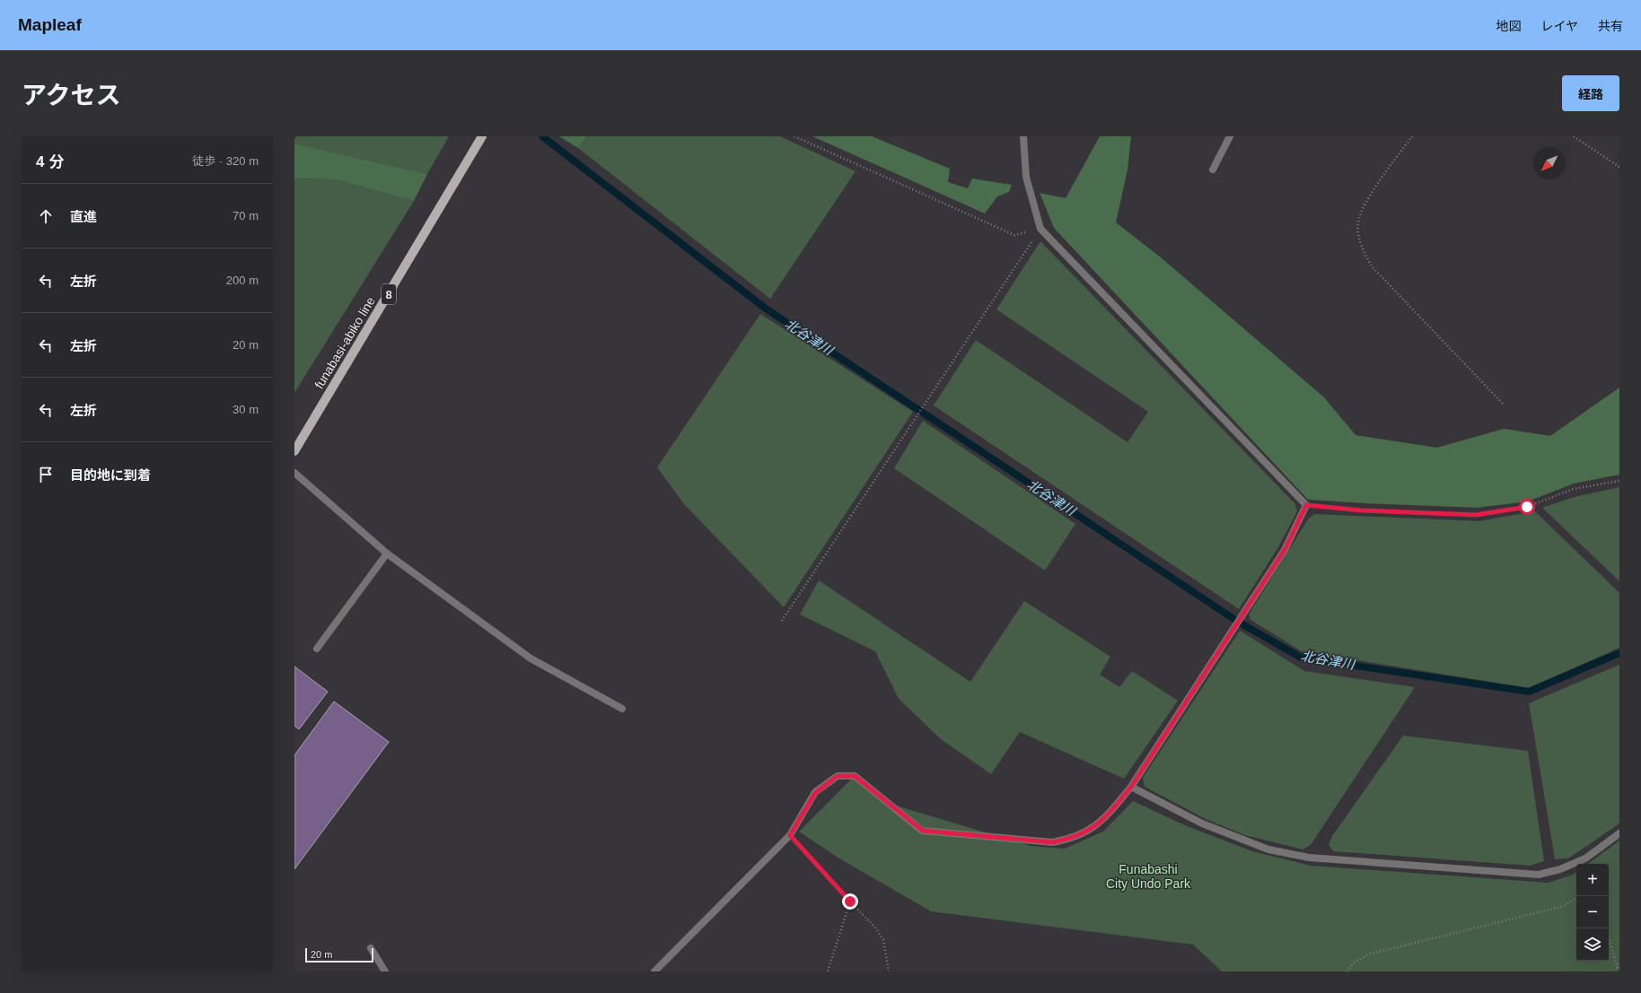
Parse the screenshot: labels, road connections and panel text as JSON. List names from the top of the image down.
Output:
{
  "streets": {
    "main road": ["8", "funabasi-abiko line"]
  },
  "water": ["北谷津川"],
  "parks": ["Funabashi City Undo Park"],
  "scale_bar": "20 m",
  "north": "bottom left",
  "page": {
    "header": "Mapleaf",
    "nav": ["地図", "レイヤ", "共有"],
    "title": "アクセス",
    "buttons": "経路",
    "heading": ["4 分", "徒歩 · 320 m"],
    "list": [
      ["直進", "70 m"],
      ["左折", "200 m"],
      ["左折", "20 m"],
      ["左折", "30 m"],
      "目的地に到着"
    ],
    "map_buttons": ["+", "−"],
    "scale": "20 m"
  }
}
